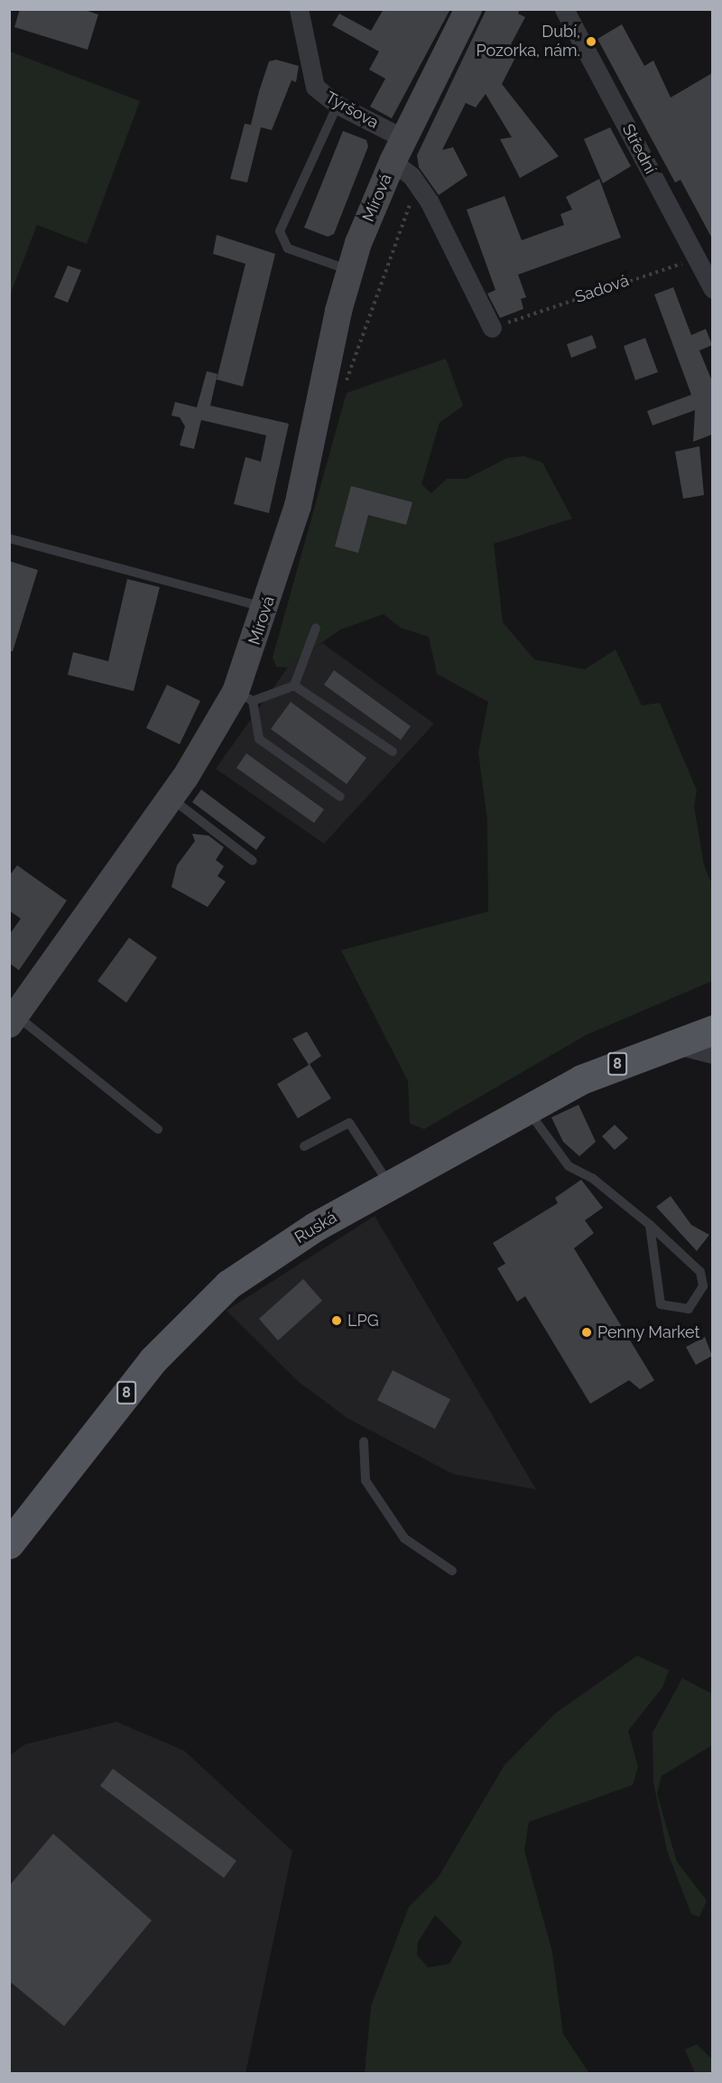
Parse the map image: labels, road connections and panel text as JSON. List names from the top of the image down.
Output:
{
  "streets": {
    "main road": ["8", "Ruská"],
    "street": ["Tyršova", "Střední", "Mírová"],
    "path": ["Sadová"]
  },
  "crossings": [
    ["Tyršova", "Mírová"],
    ["Střední", "Sadová"],
    ["Mírová", "Sadová"]
  ],
  "places": ["Dubí, Pozorka, nám.", "LPG", "Penny Market"]
}
